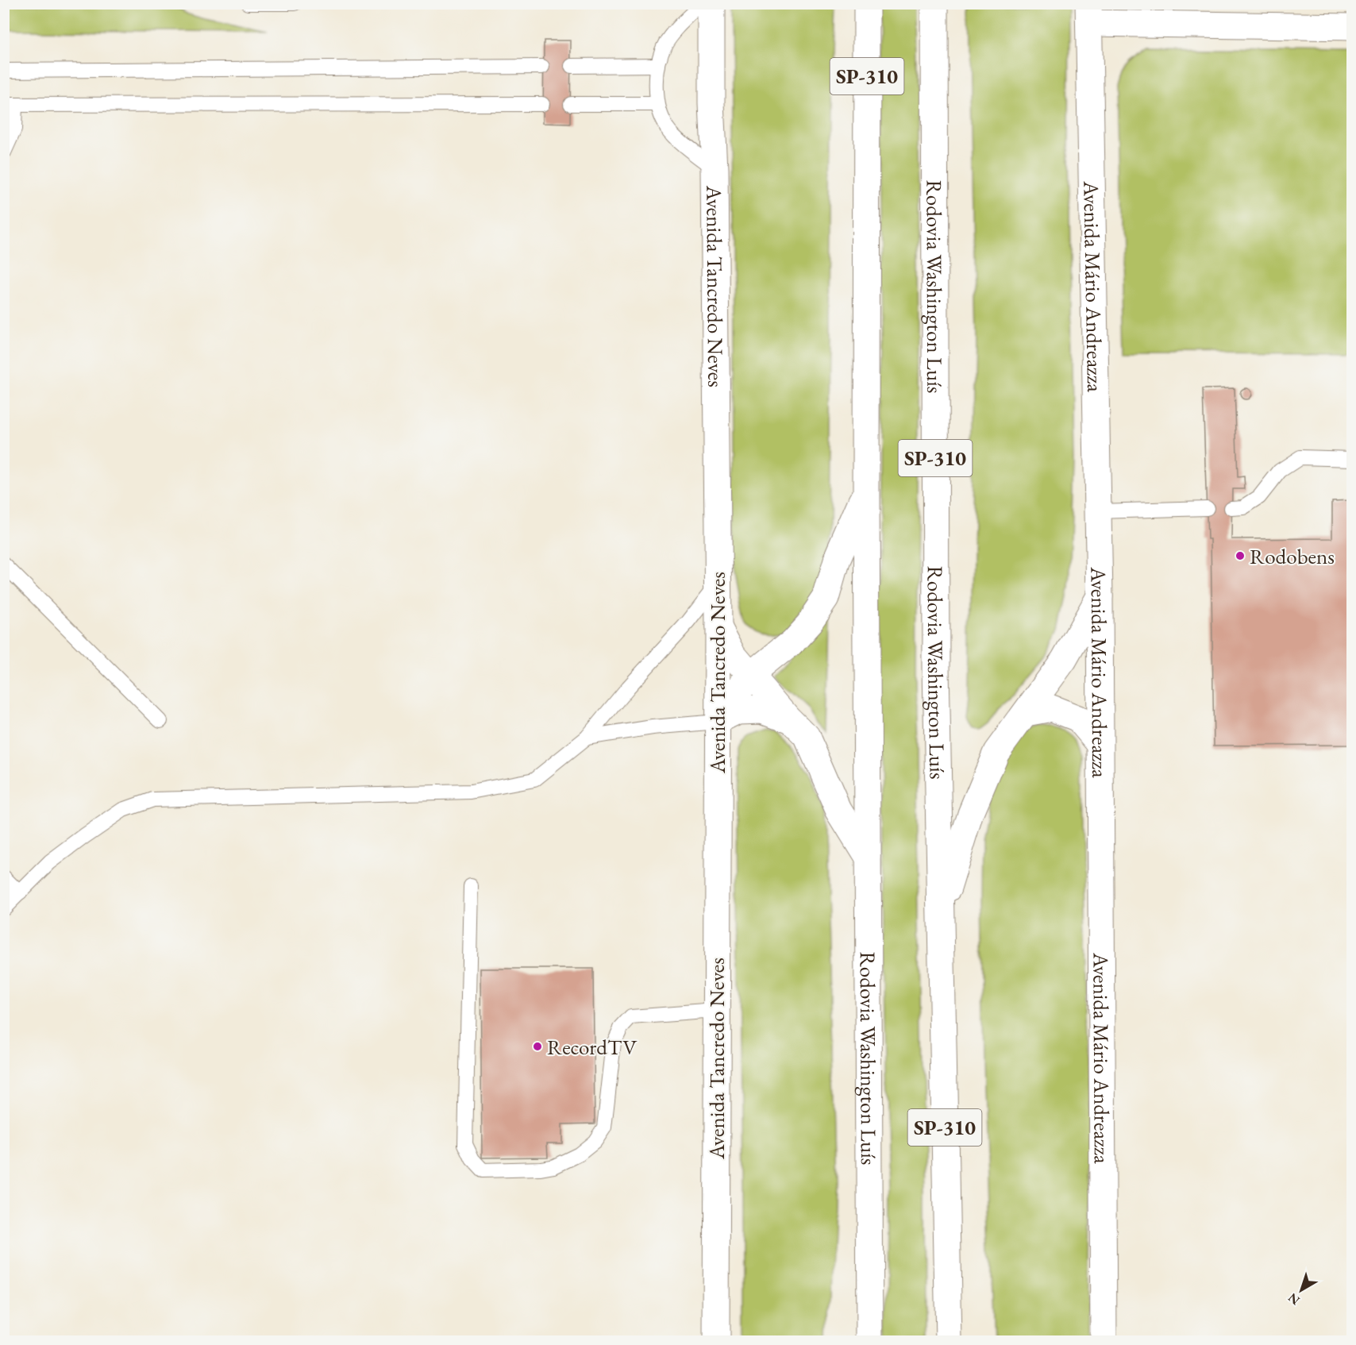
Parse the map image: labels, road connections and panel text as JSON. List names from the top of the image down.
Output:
{
  "streets": {
    "main road": [
      "SP-310",
      "Avenida Tancredo Neves",
      "Rodovia Washington Luís",
      "Avenida Mário Andreazza"
    ]
  },
  "places": ["Rodobens", "RecordTV"],
  "north": "bottom left"
}
